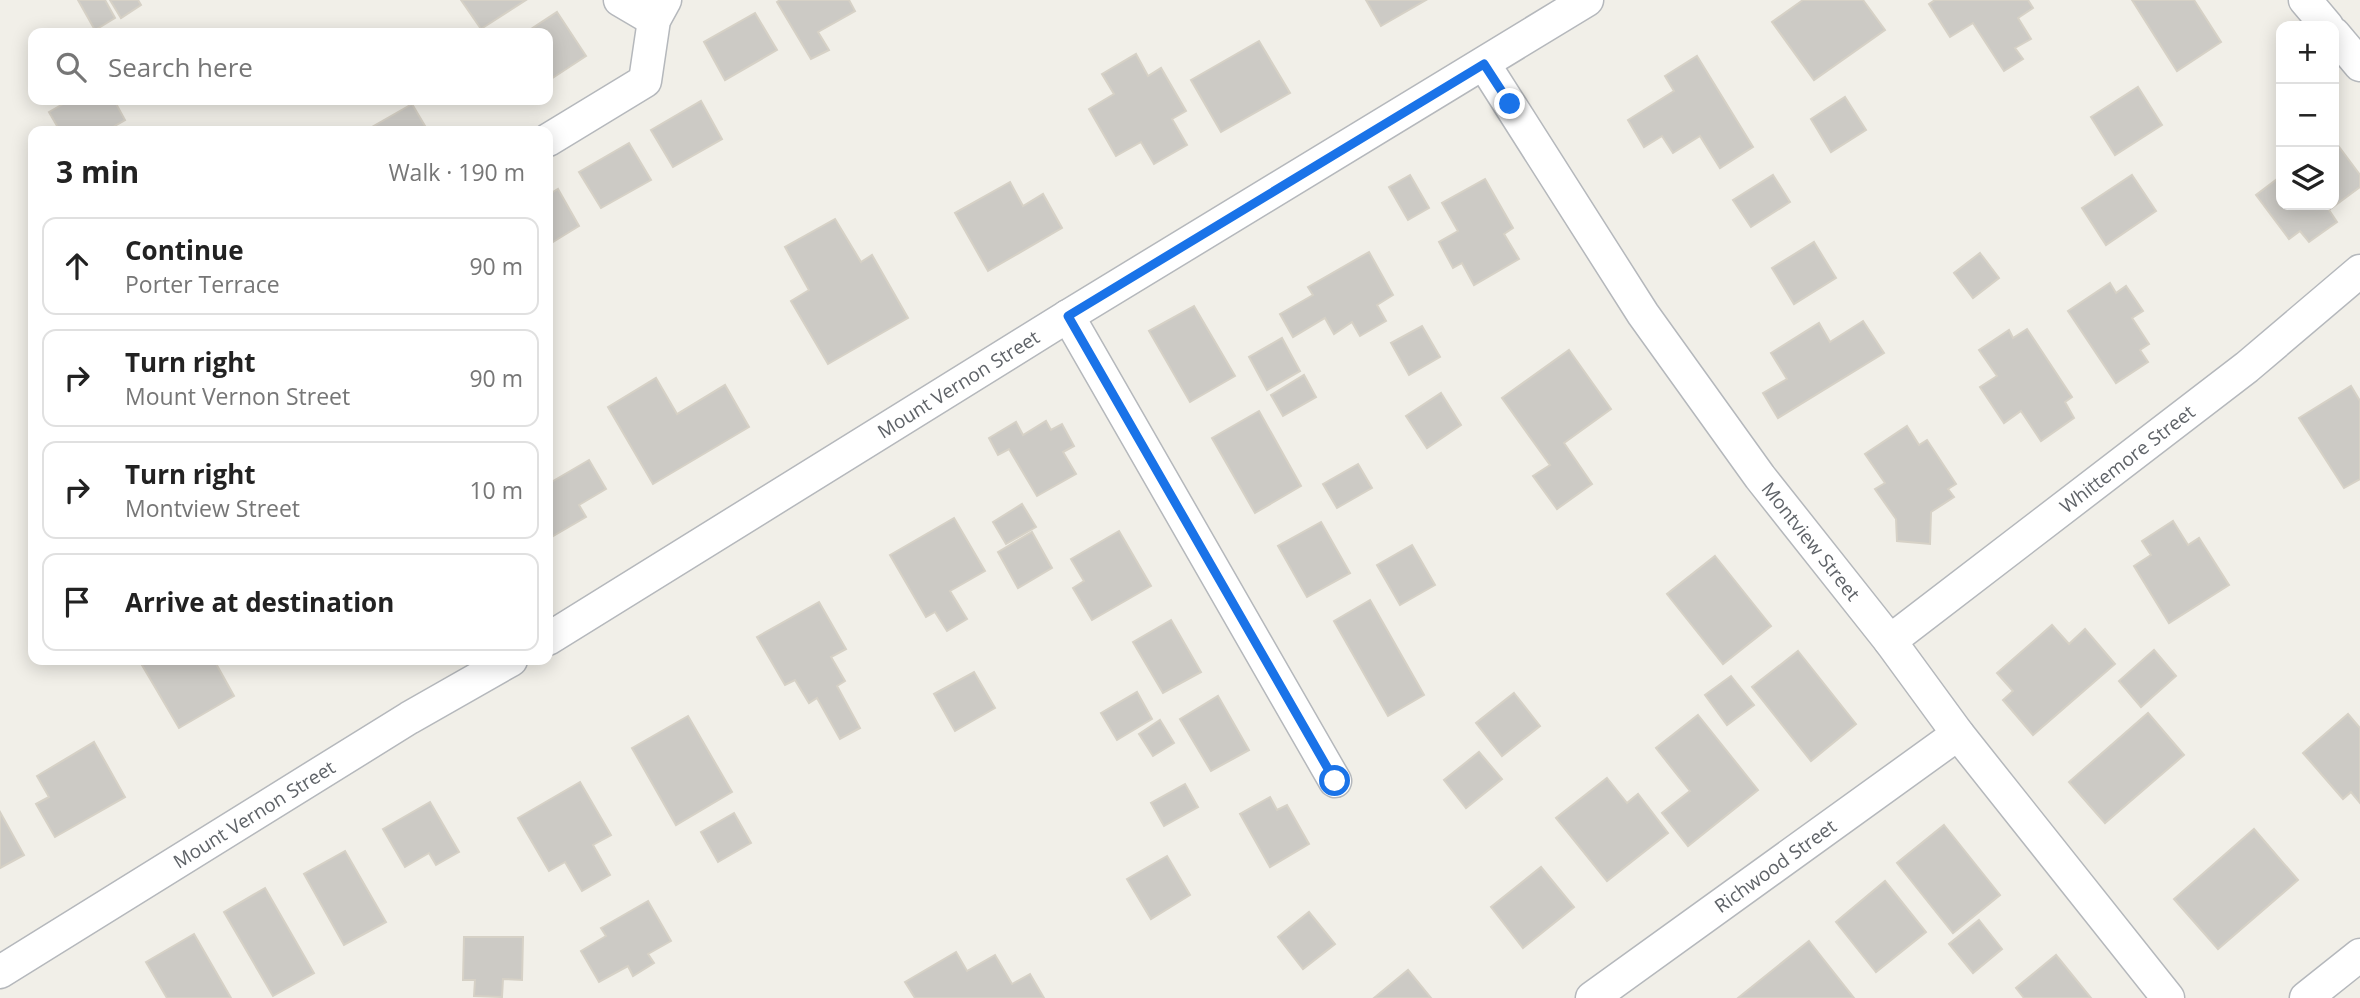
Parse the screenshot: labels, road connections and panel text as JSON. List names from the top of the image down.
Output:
{
  "streets": {
    "street": [
      "Mount Vernon Street",
      "Whittemore Street",
      "Montview Street",
      "Richwood Street"
    ]
  },
  "crossings": [
    ["Mount Vernon Street", "Montview Street"],
    ["Whittemore Street", "Montview Street"],
    ["Montview Street", "Richwood Street"]
  ],
  "page": {
    "map_buttons": ["+", "−"],
    "search": "Search here",
    "heading": ["3 min", "Walk · 190 m"],
    "list": [
      ["Continue", "Porter Terrace", "90 m"],
      ["Turn right", "Mount Vernon Street", "90 m"],
      ["Turn right", "Montview Street", "10 m"],
      "Arrive at destination"
    ]
  }
}
